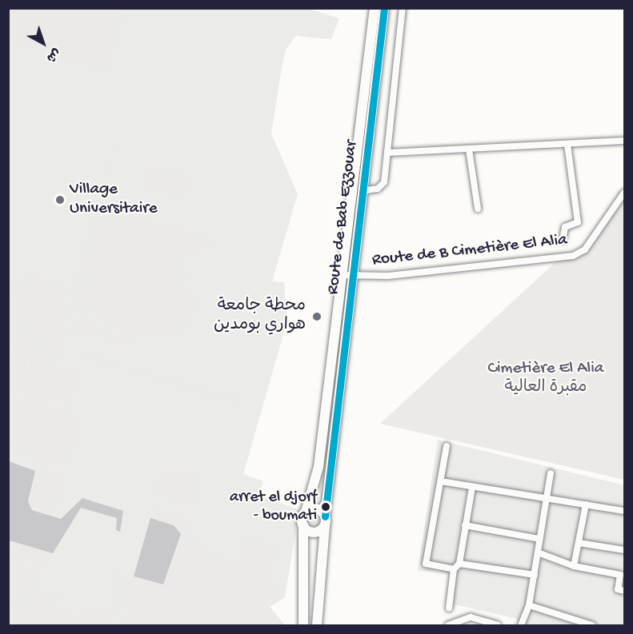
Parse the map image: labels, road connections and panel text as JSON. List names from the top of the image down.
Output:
{
  "streets": {
    "main road": ["Route de Bab Ezzouar"],
    "street": ["Route de B Cimetière El Alia"]
  },
  "crossings": [
    ["Route de Bab Ezzouar", "Route de B Cimetière El Alia"]
  ],
  "parks": ["Cimetière El Alia مقبرة العالية"],
  "places": ["Village Universitaire", "محطة جامعة هواري بومدين", "arret el djorf - boumati"],
  "north": "bottom right"
}
